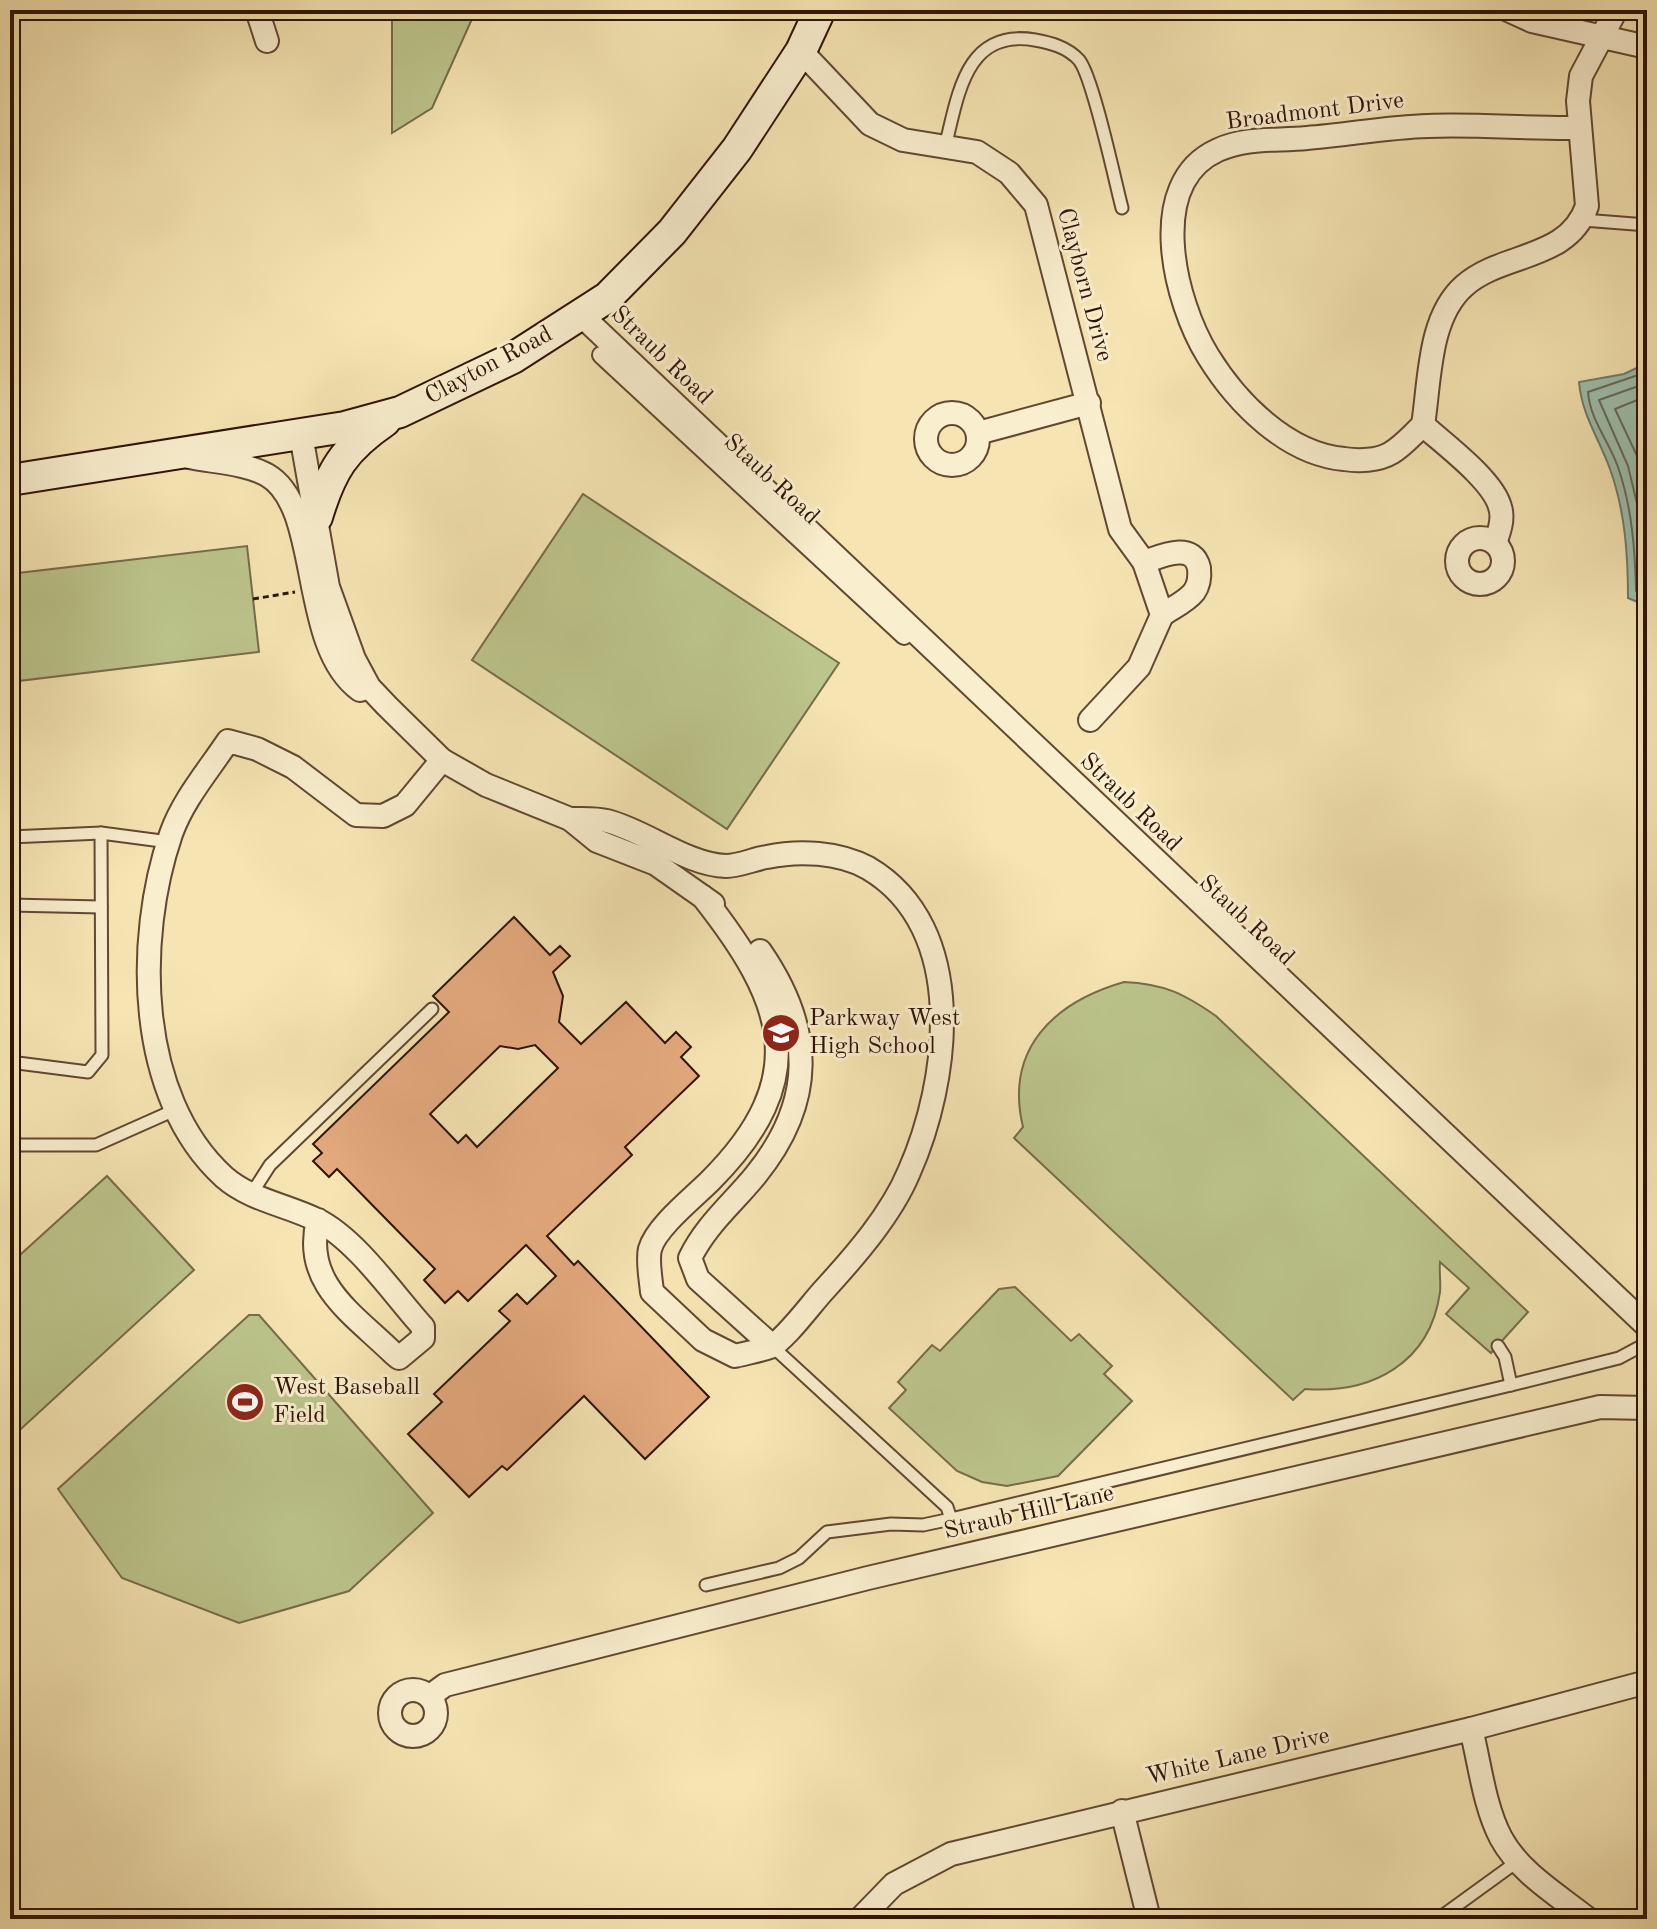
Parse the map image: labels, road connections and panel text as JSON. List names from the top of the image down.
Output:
{
  "streets": {
    "main road": ["Clayton Road"],
    "street": [
      "Broadmont Drive",
      "Clayborn Drive",
      "Straub Road",
      "Staub Road",
      "Straub Hill Lane",
      "White Lane Drive"
    ]
  },
  "crossings": [
    ["Clayborn Drive", "Clayton Road"],
    ["Straub Road", "Clayton Road"],
    ["Straub Road", "Staub Road"]
  ],
  "places": {
    "school or university": ["Parkway West High School"],
    "sports": ["West Baseball Field"]
  }
}
